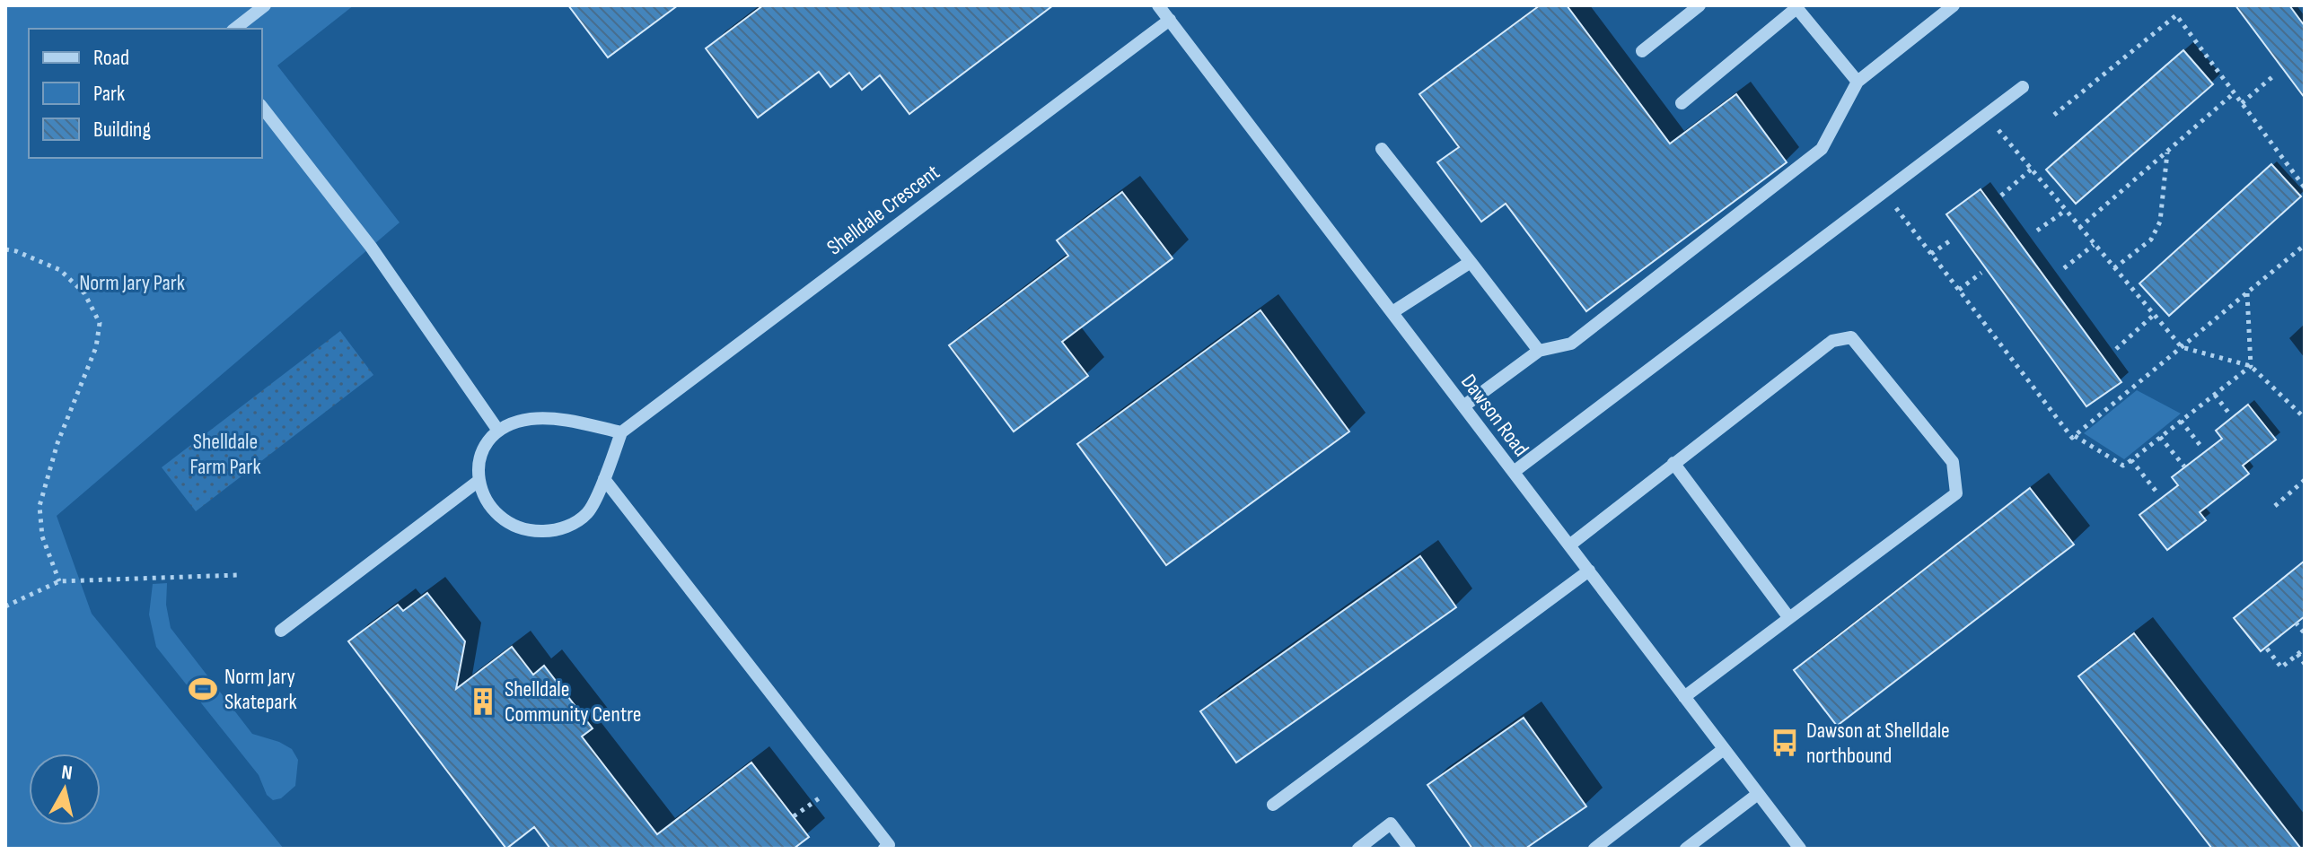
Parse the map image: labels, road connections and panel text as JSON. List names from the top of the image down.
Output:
{
  "streets": {
    "street": ["Shelldale Crescent", "Dawson Road"]
  },
  "crossings": [
    ["Shelldale Crescent", "Dawson Road"]
  ],
  "parks": ["Norm Jary Park", "Shelldale Farm Park"],
  "places": {
    "sports": ["Norm Jary Skatepark"],
    "building": ["Shelldale Community Centre"],
    "bus stop": ["Dawson at Shelldale northbound"]
  },
  "legend": ["Road", "Park", "Building"],
  "north": "top"
}
